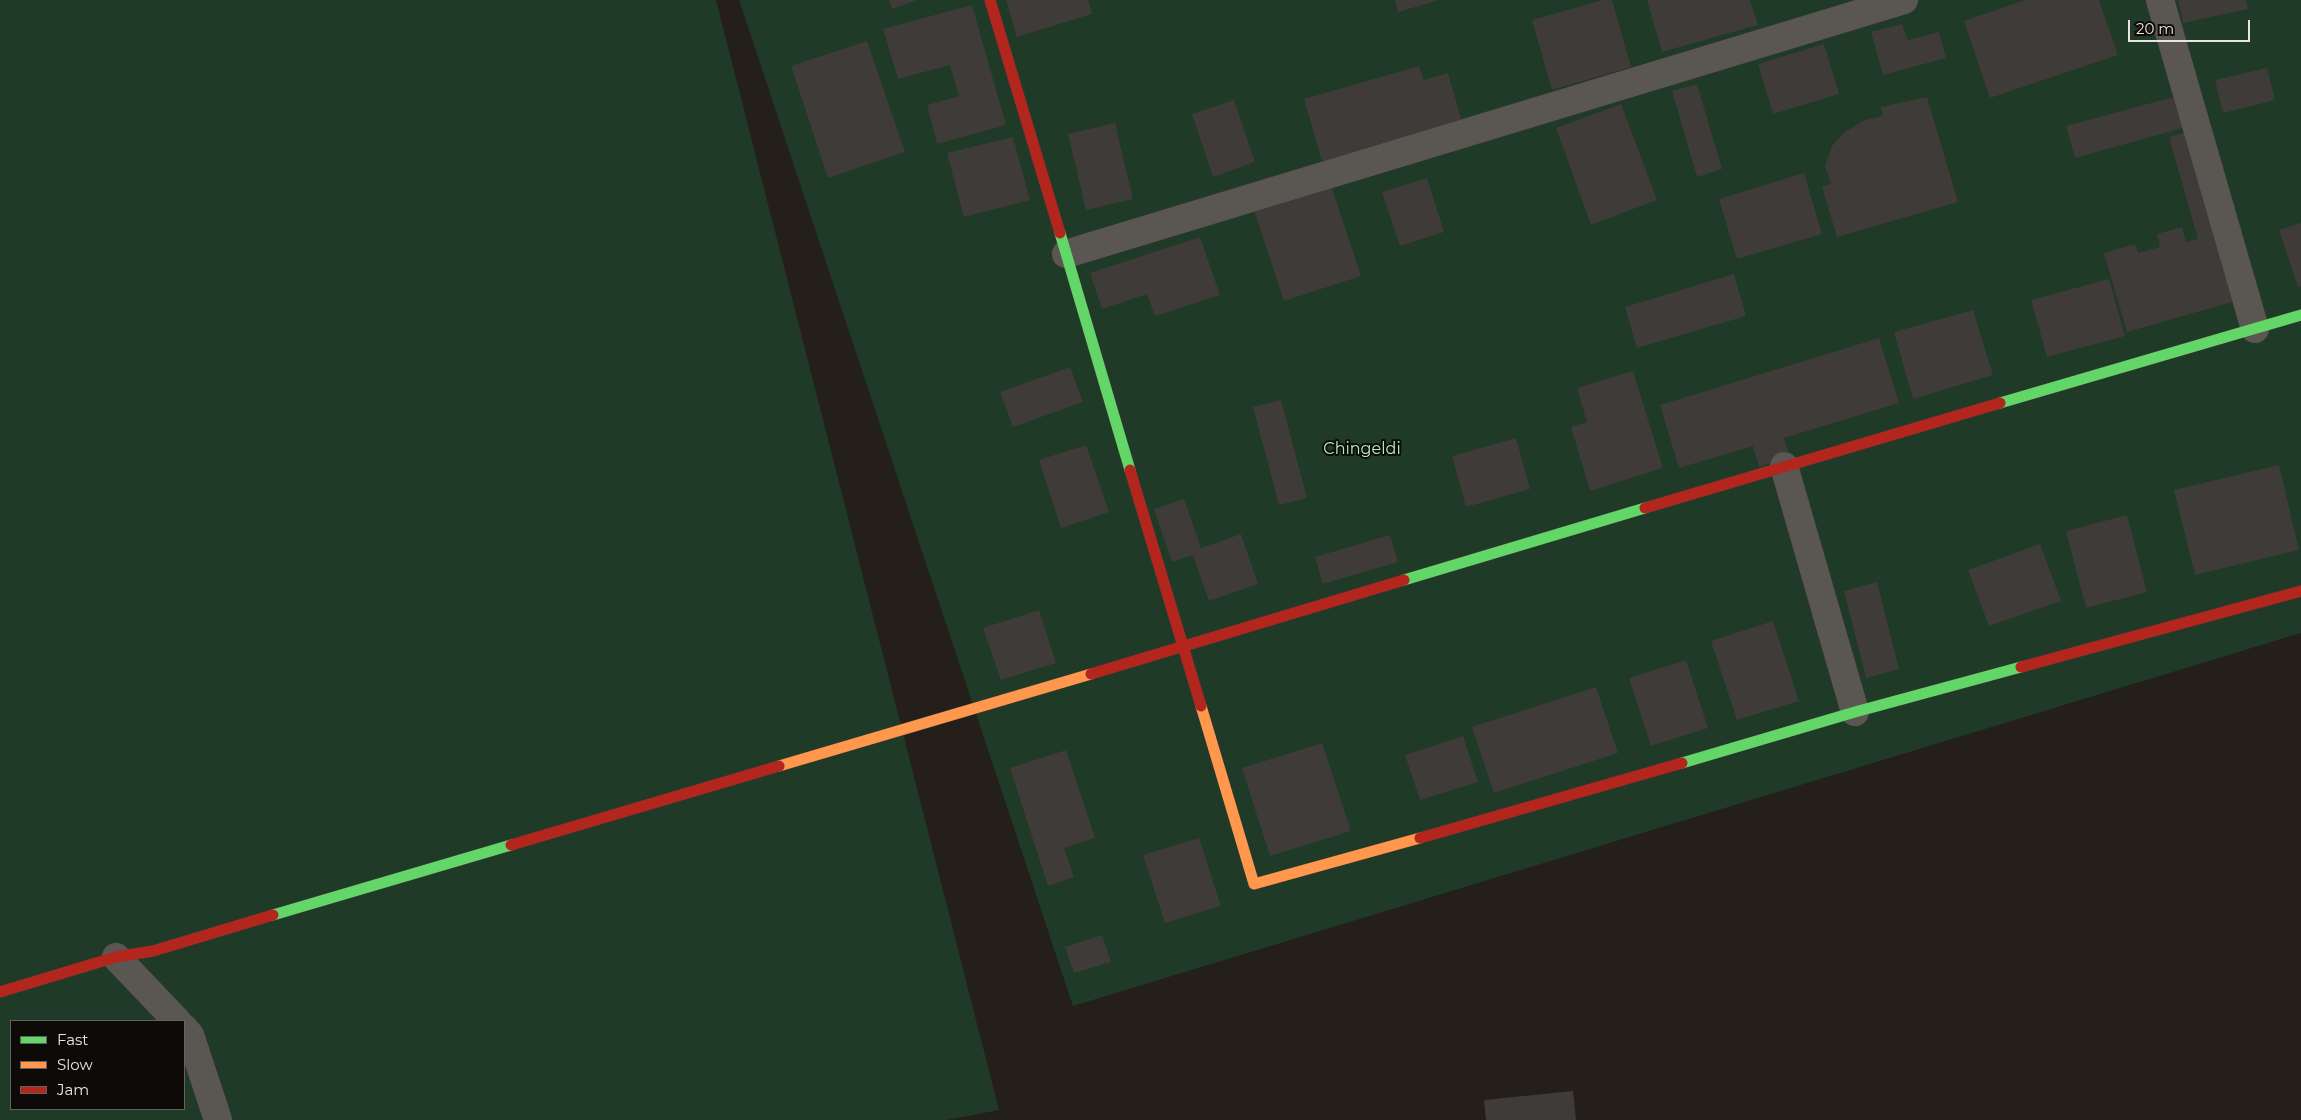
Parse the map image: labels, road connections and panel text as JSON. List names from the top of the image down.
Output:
{
  "parks": ["Chingeldi"],
  "legend": ["Fast", "Slow", "Jam"],
  "scale_bar": "20 m"
}
